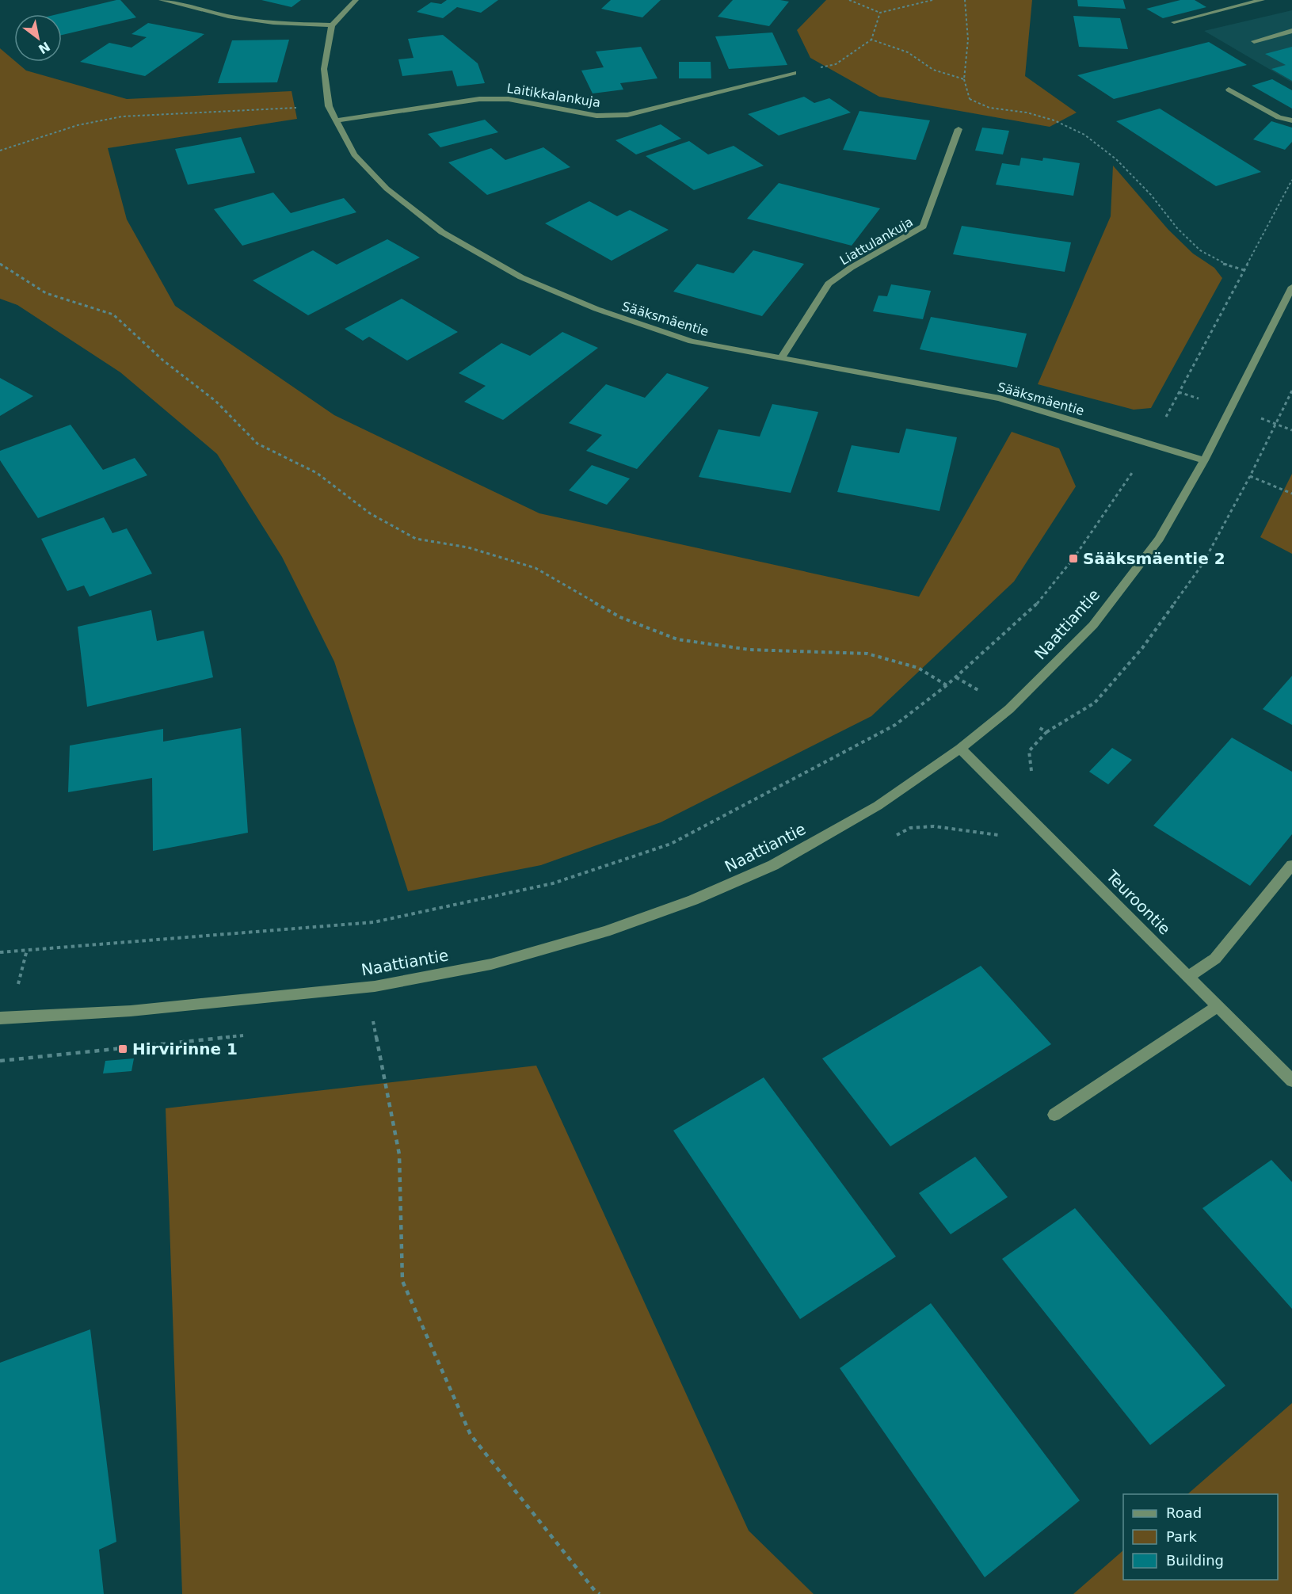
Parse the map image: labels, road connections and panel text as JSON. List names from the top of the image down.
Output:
{
  "streets": {
    "street": [
      "Laitikkalankuja",
      "Liattulankuja",
      "Sääksmäentie",
      "Naattiantie",
      "Teuroontie"
    ]
  },
  "crossings": [
    ["Laitikkalankuja", "Sääksmäentie"],
    ["Liattulankuja", "Sääksmäentie"],
    ["Sääksmäentie", "Naattiantie"],
    ["Naattiantie", "Teuroontie"]
  ],
  "places": {
    "transit": ["Sääksmäentie 2", "Hirvirinne 1"]
  },
  "legend": ["Road", "Park", "Building"],
  "north": "bottom right"
}
